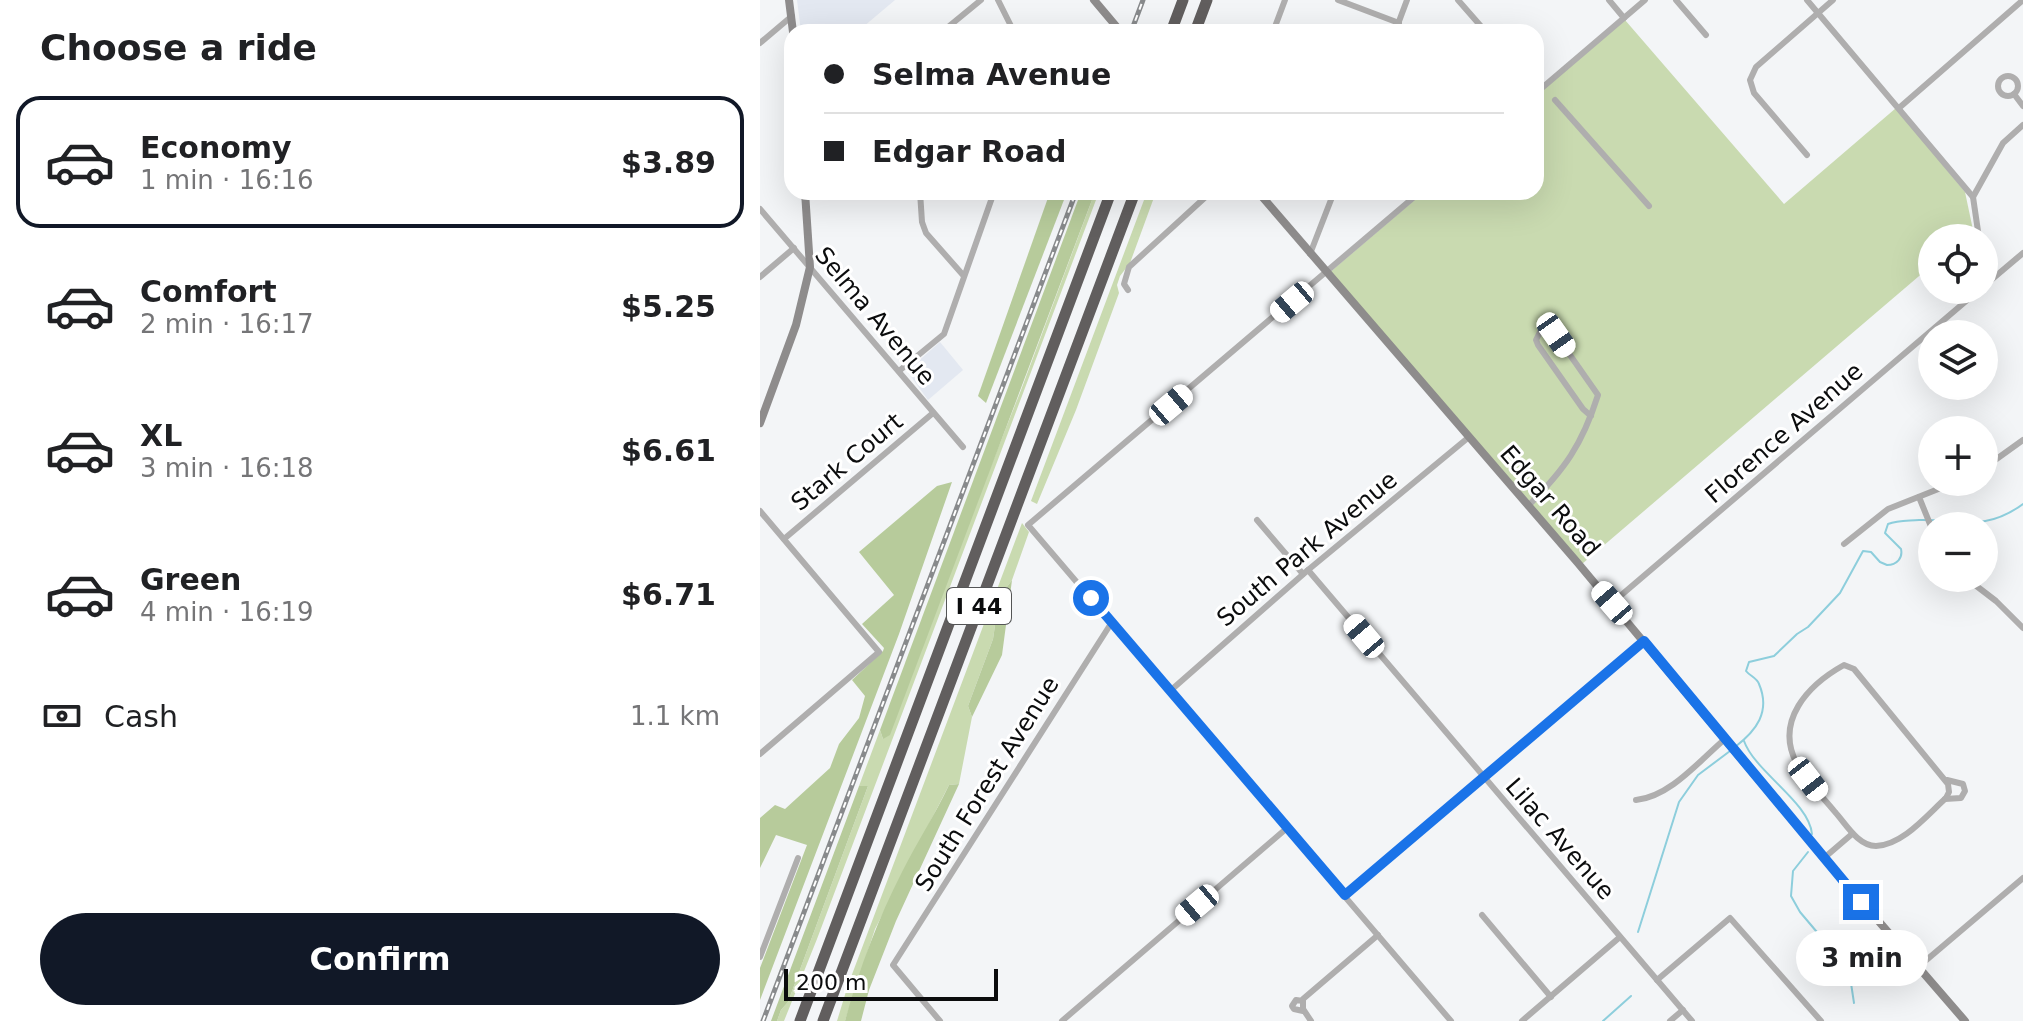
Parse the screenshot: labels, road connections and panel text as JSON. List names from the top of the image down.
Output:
{
  "streets": {
    "highway": ["I 44"],
    "street": [
      "Selma Avenue",
      "Florence Avenue",
      "Stark Court",
      "Edgar Road",
      "South Park Avenue",
      "South Forest Avenue",
      "Lilac Avenue"
    ]
  },
  "crossings": [
    ["Selma Avenue", "Stark Court"],
    ["Florence Avenue", "Edgar Road"],
    ["Edgar Road", "South Park Avenue"],
    ["South Park Avenue", "Lilac Avenue"]
  ],
  "scale_bar": "200 m",
  "page": {
    "heading": "Choose a ride",
    "banner": ["Selma Avenue", "Edgar Road"],
    "list": [
      {
        "name": "Economy",
        "note": "1 min · 16:16",
        "value": "$3.89"
      },
      {
        "name": "Comfort",
        "note": "2 min · 16:17",
        "value": "$5.25"
      },
      {
        "name": "XL",
        "note": "3 min · 16:18",
        "value": "$6.61"
      },
      {
        "name": "Green",
        "note": "4 min · 16:19",
        "value": "$6.71"
      }
    ],
    "map_buttons": ["+", "−"],
    "pay": ["Cash", "1.1 km"],
    "buttons": "Confirm",
    "bubble": "3 min",
    "scale": "200 m"
  }
}
